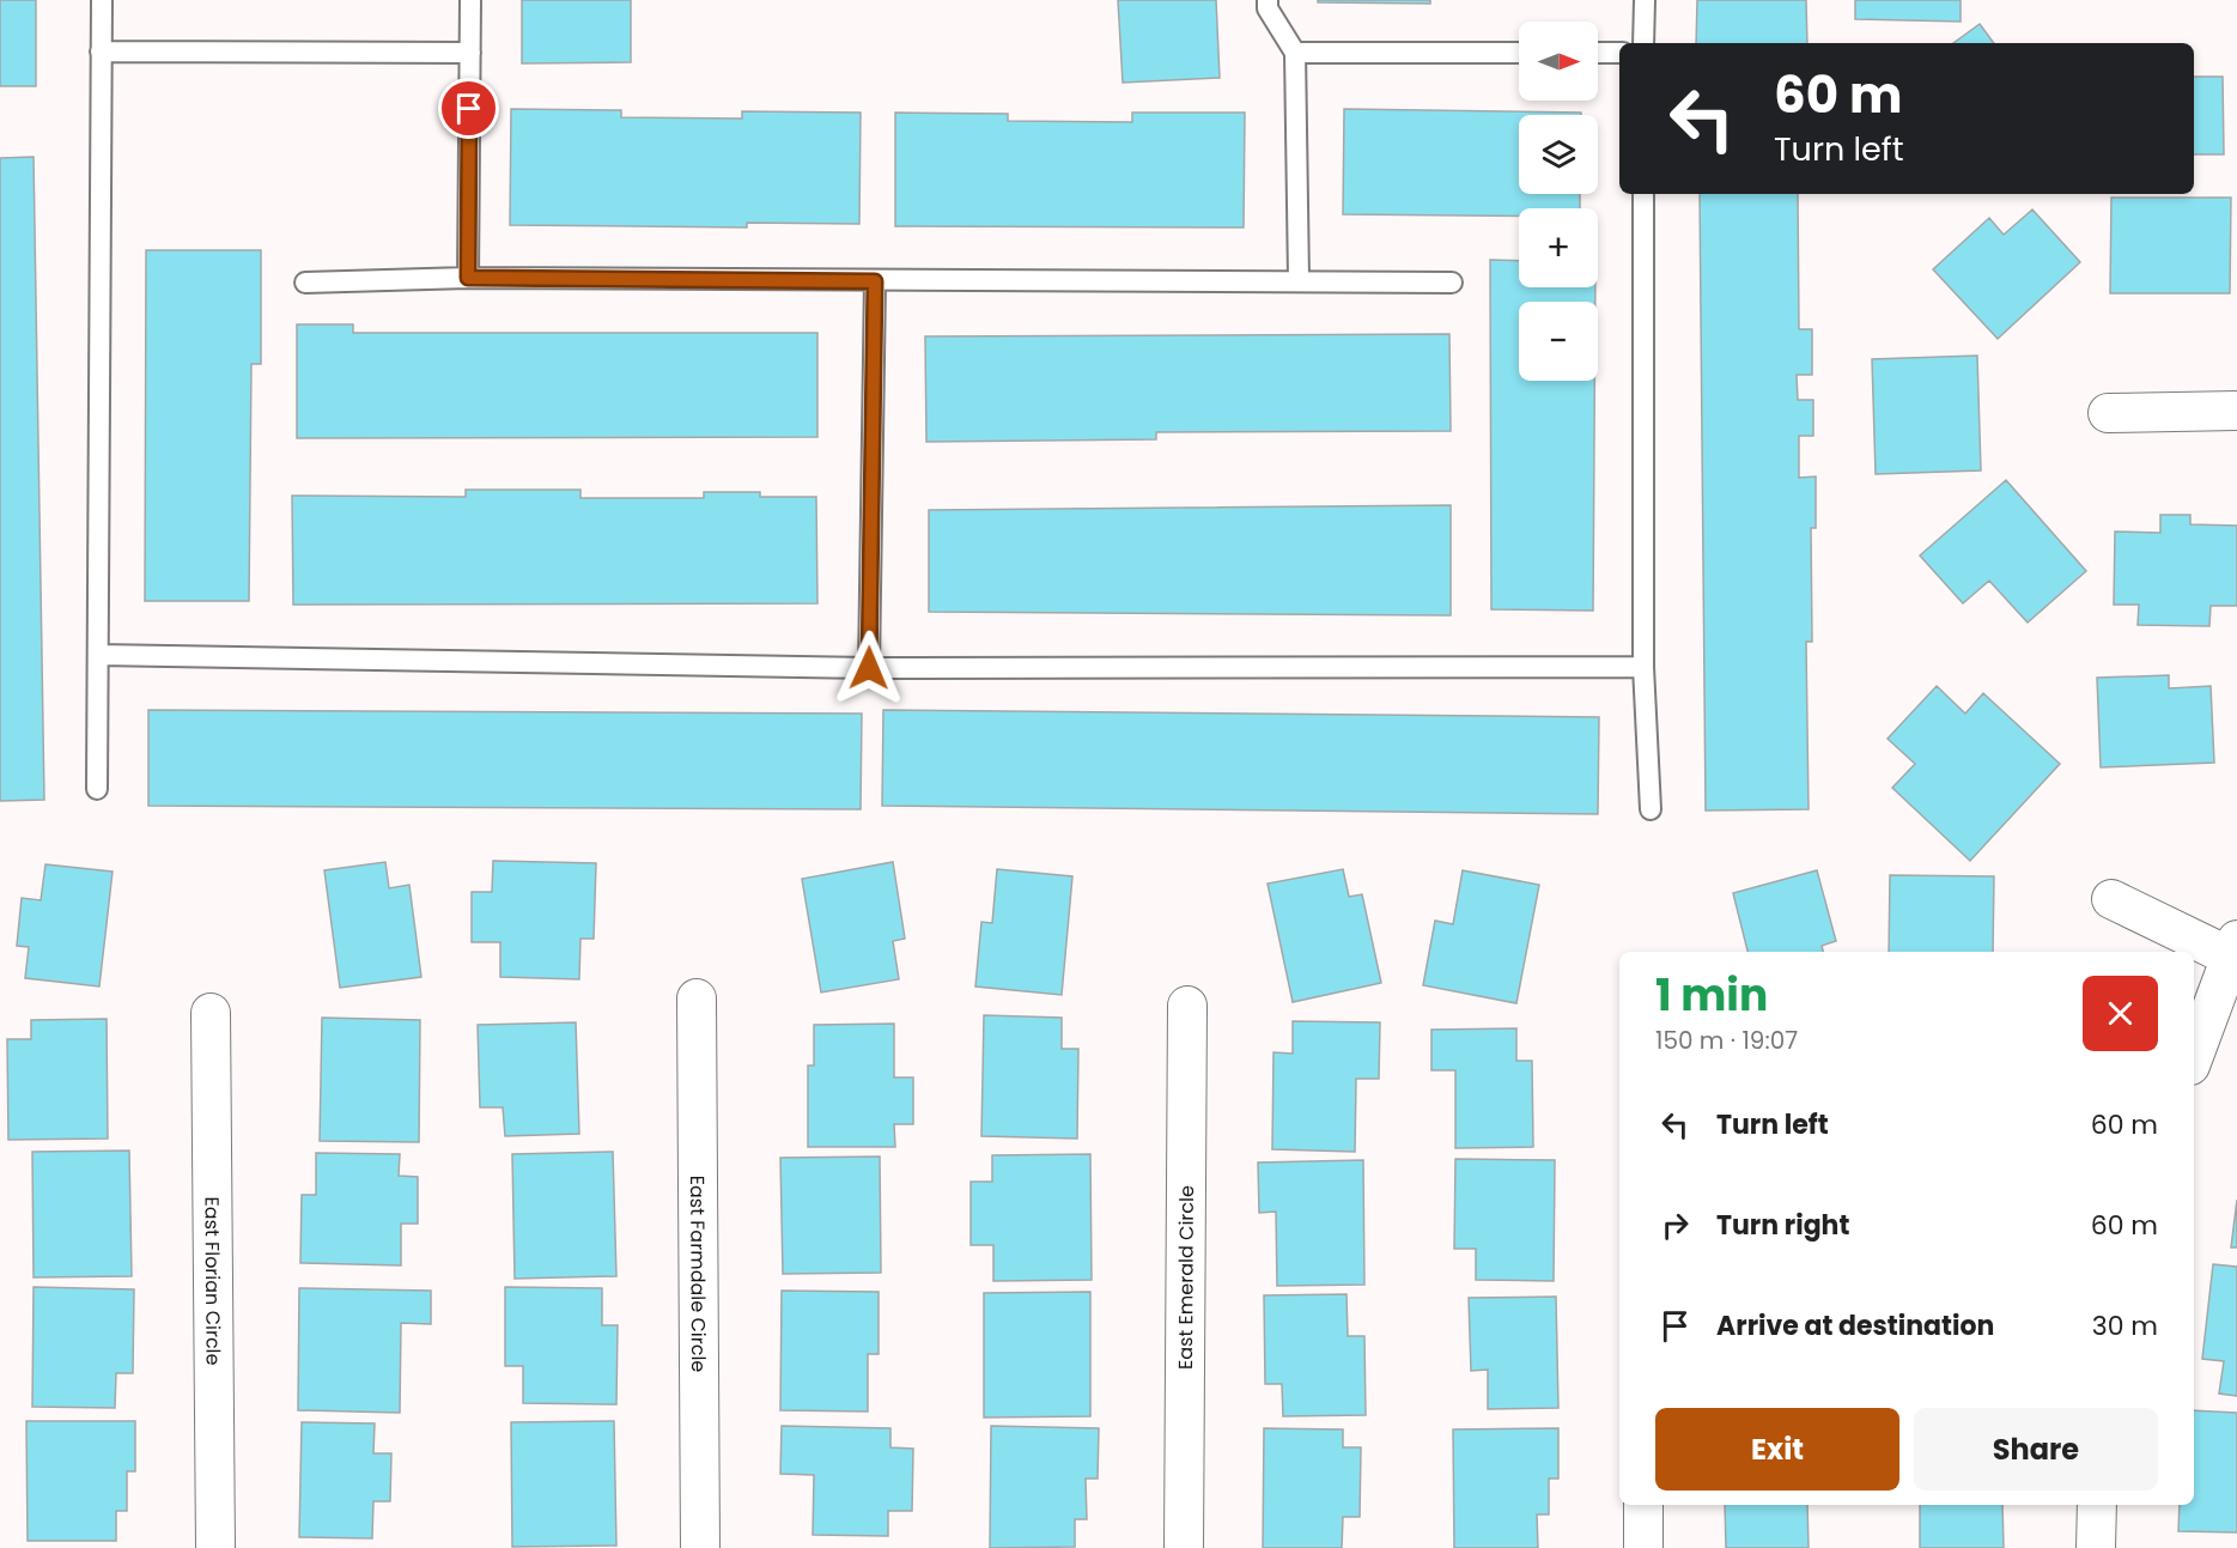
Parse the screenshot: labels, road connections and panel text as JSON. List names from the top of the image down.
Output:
{
  "streets": {
    "street": ["East Farmdale Circle", "East Emerald Circle", "East Florian Circle"]
  },
  "north": "right",
  "page": {
    "map_buttons": ["+", "−"],
    "turn": ["60 m", "Turn left"],
    "heading": ["1 min", "150 m · 19:07"],
    "list": [
      {
        "name": "Turn left",
        "value": "60 m"
      },
      {
        "name": "Turn right",
        "value": "60 m"
      },
      {
        "name": "Arrive at destination",
        "value": "30 m"
      }
    ],
    "buttons": ["Exit", "Share"]
  }
}
